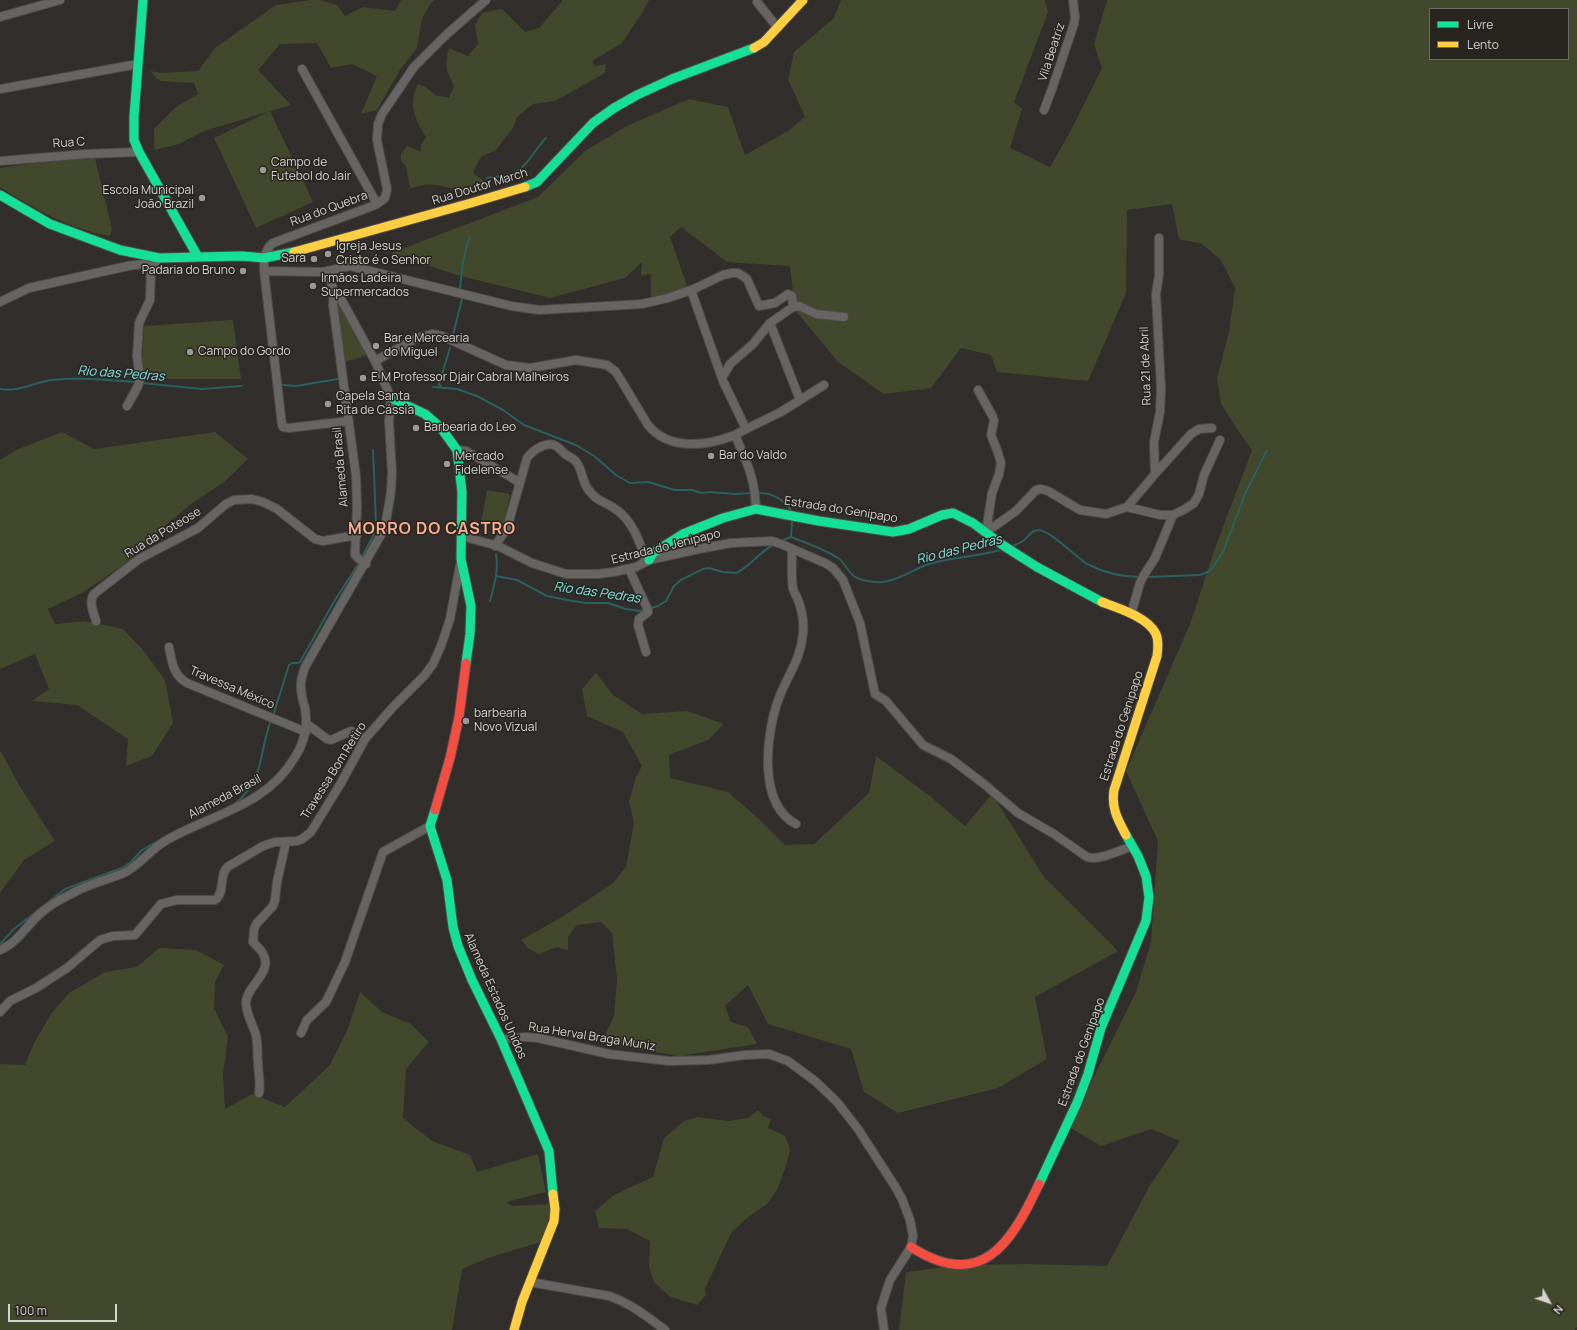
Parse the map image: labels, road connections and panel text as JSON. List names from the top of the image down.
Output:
{
  "streets": {
    "street": [
      "Vila Beatriz",
      "Rua C",
      "Rua Doutor March",
      "Rua do Quebra",
      "Rua 21 de Abril",
      "Alameda Brasil",
      "Estrada do Genipapo",
      "Rua da Poteose",
      "Estrada do Jenipapo",
      "Travessa México",
      "Travessa Bom Retiro",
      "Alameda Estados Unidos",
      "Rua Herval Braga Muniz"
    ]
  },
  "crossings": [
    ["Rua Doutor March", "Rua do Quebra"],
    ["Alameda Brasil", "Rua da Poteose"],
    ["Alameda Brasil", "Travessa México"],
    ["Estrada do Genipapo", "Estrada do Jenipapo"],
    ["Estrada do Genipapo", "Rua Herval Braga Muniz"],
    ["Travessa México", "Travessa Bom Retiro"],
    ["Alameda Estados Unidos", "Rua Herval Braga Muniz"]
  ],
  "districts": ["MORRO DO CASTRO"],
  "water": ["Rio das Pedras"],
  "places": [
    "Campo de Futebol do Jair",
    "Escola Municipal João Brazil",
    "Igreja Jesus Cristo é o Senhor",
    "Sara",
    "Padaria do Bruno",
    "Irmãos Ladeira Supermercados",
    "Bar e Mercearia do Miguel",
    "Campo do Gordo",
    "E.M Professor Djair Cabral Malheiros",
    "Capela Santa Rita de Cássia",
    "Barbearia do Leo",
    "Bar do Valdo",
    "Mercado Fidelense",
    "barbearia Novo Vizual"
  ],
  "legend": ["Livre", "Lento"],
  "scale_bar": "100 m",
  "north": "bottom right"
}
